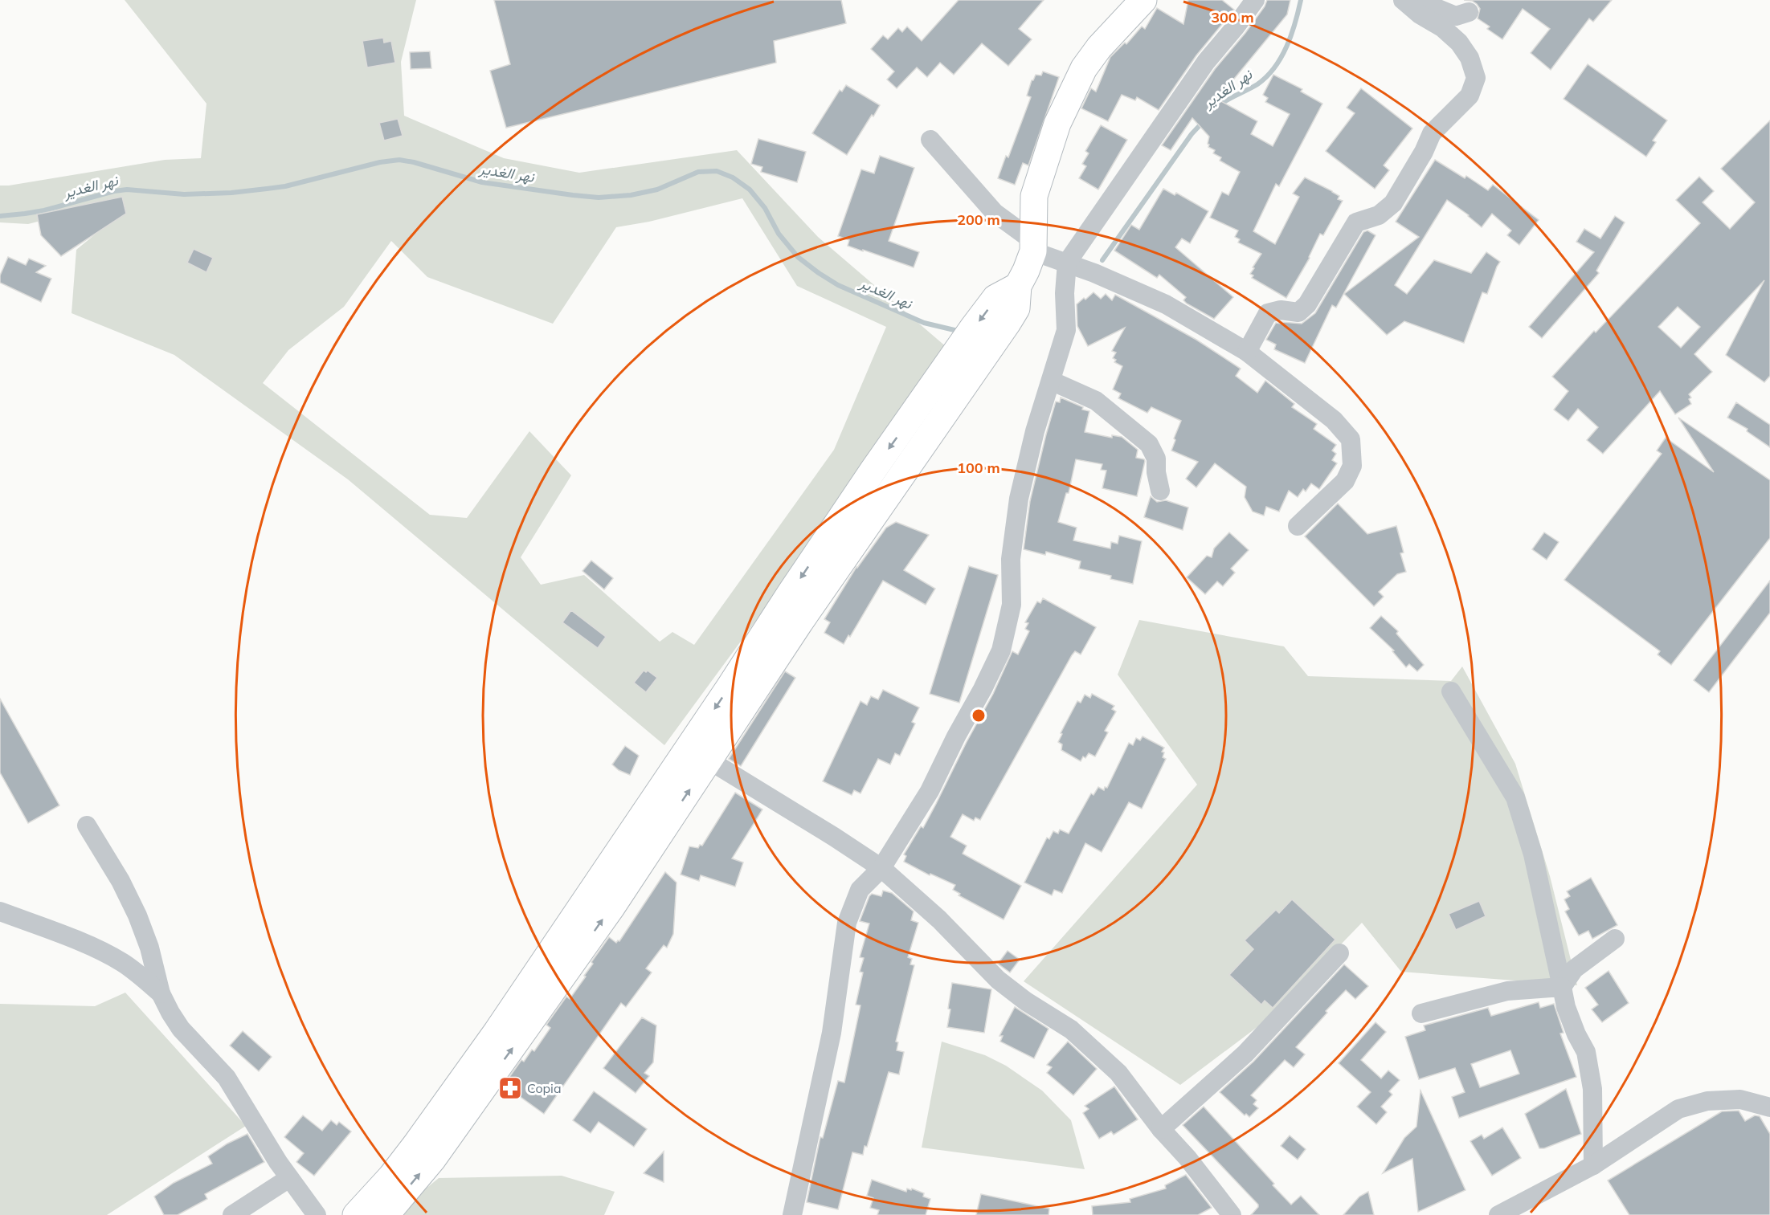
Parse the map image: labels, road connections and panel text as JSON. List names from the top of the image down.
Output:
{
  "water": ["نهر الغدير"],
  "places": {
    "pharmacy": ["Copia"]
  },
  "rings": ["300 m", "200 m", "100 m"]
}
